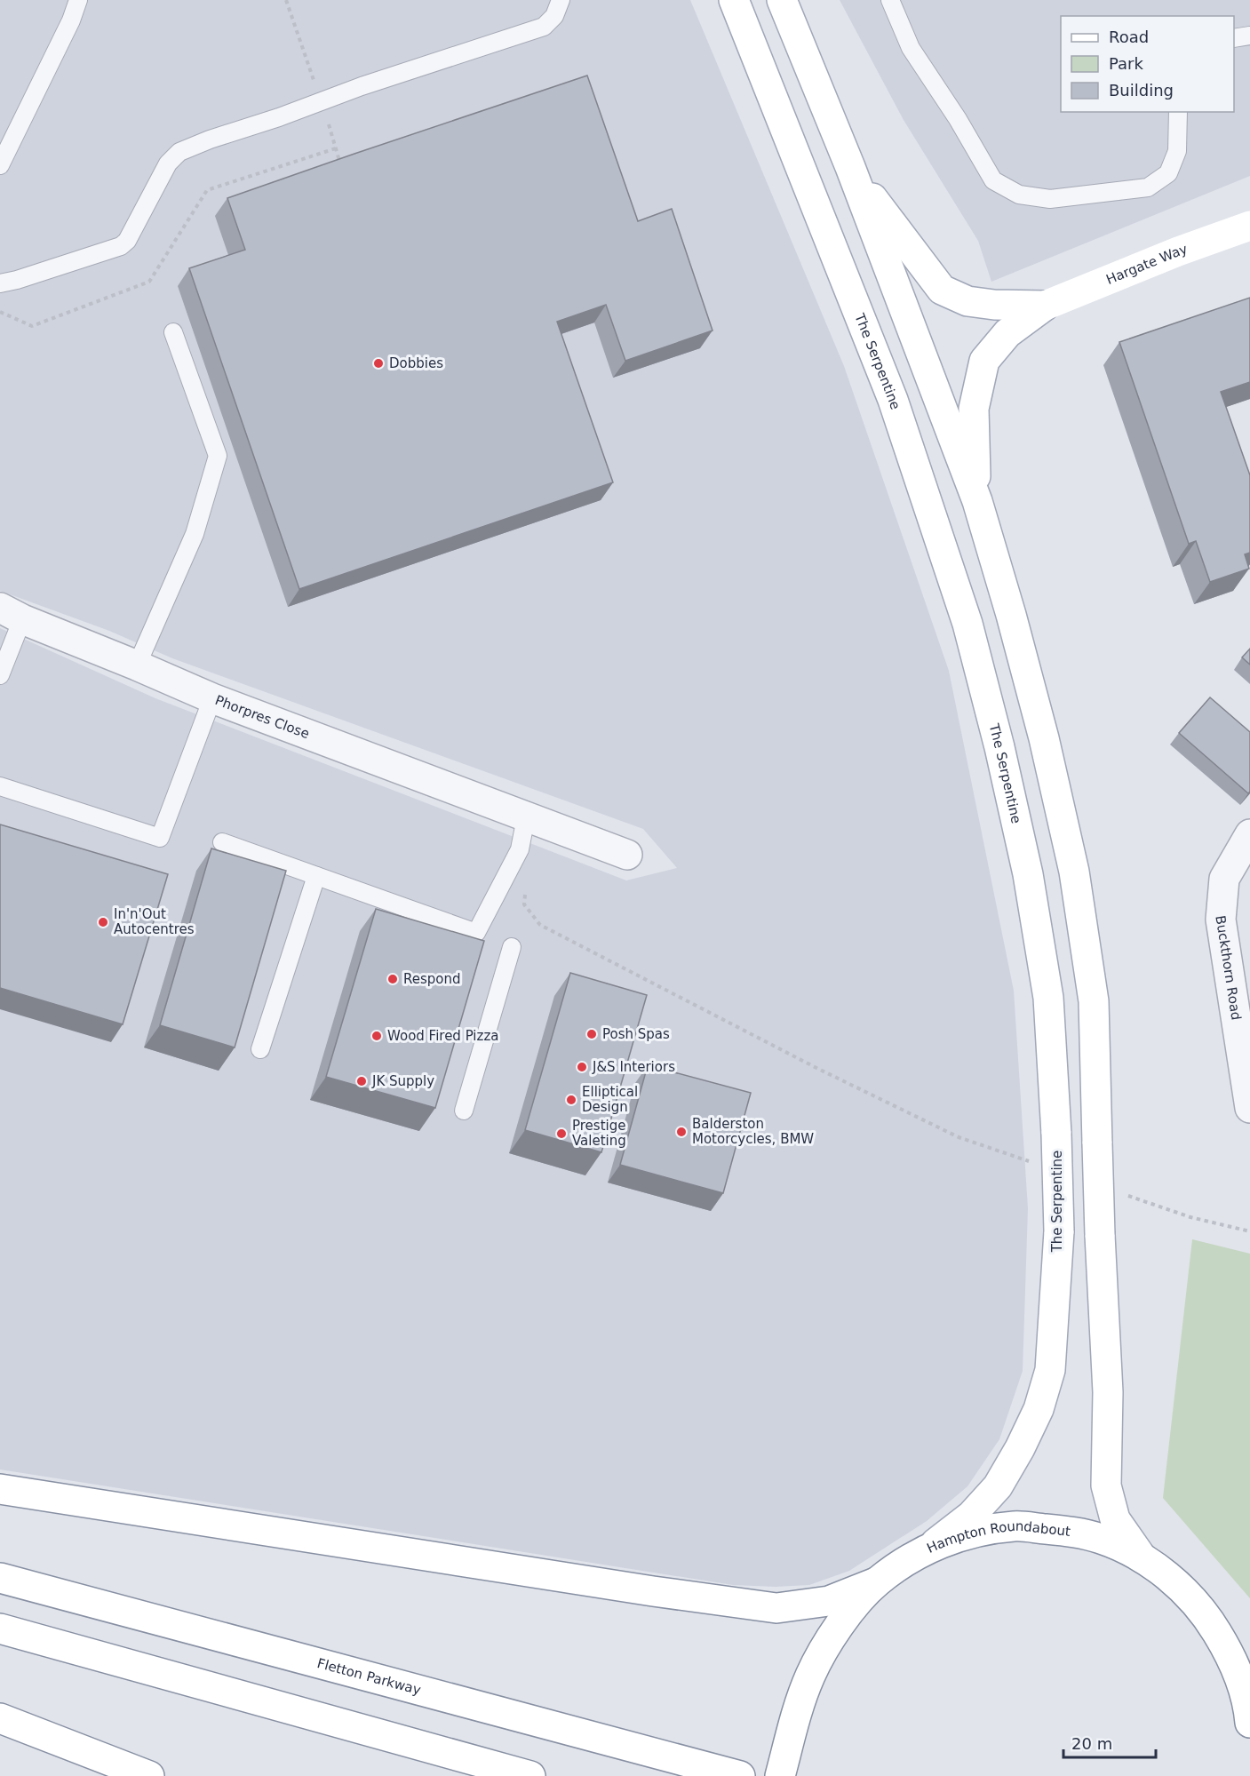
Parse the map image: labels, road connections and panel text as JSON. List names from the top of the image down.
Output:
{
  "streets": {
    "main road": [
      "Hargate Way",
      "The Serpentine",
      "Hampton Roundabout",
      "Fletton Parkway"
    ],
    "street": ["Phorpres Close", "Buckthorn Road"]
  },
  "crossings": [
    ["The Serpentine", "Hampton Roundabout"]
  ],
  "places": [
    "Dobbies",
    "In'n'Out Autocentres",
    "Respond",
    "Posh Spas",
    "Wood Fired Pizza",
    "J&S Interiors",
    "JK Supply",
    "Elliptical Design",
    "Balderston Motorcycles, BMW",
    "Prestige Valeting"
  ],
  "legend": ["Road", "Park", "Building"],
  "scale_bar": "20 m"
}
